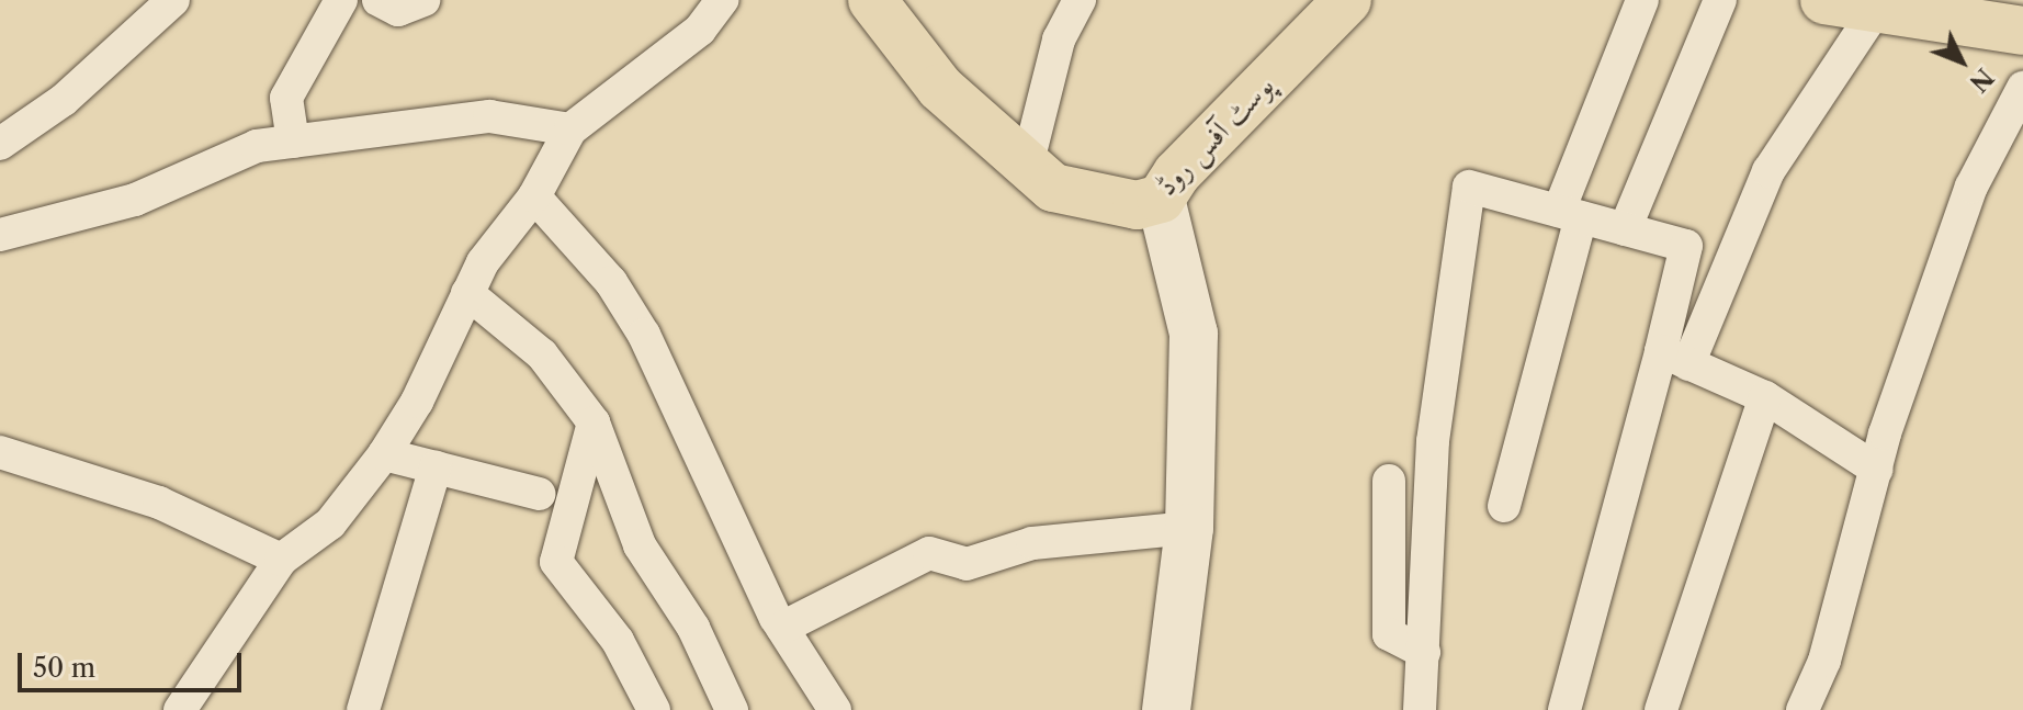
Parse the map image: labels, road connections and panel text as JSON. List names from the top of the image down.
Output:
{
  "streets": {
    "main road": ["پوسٹ آفس روڈ"]
  },
  "scale_bar": "50 m",
  "north": "bottom right"
}
